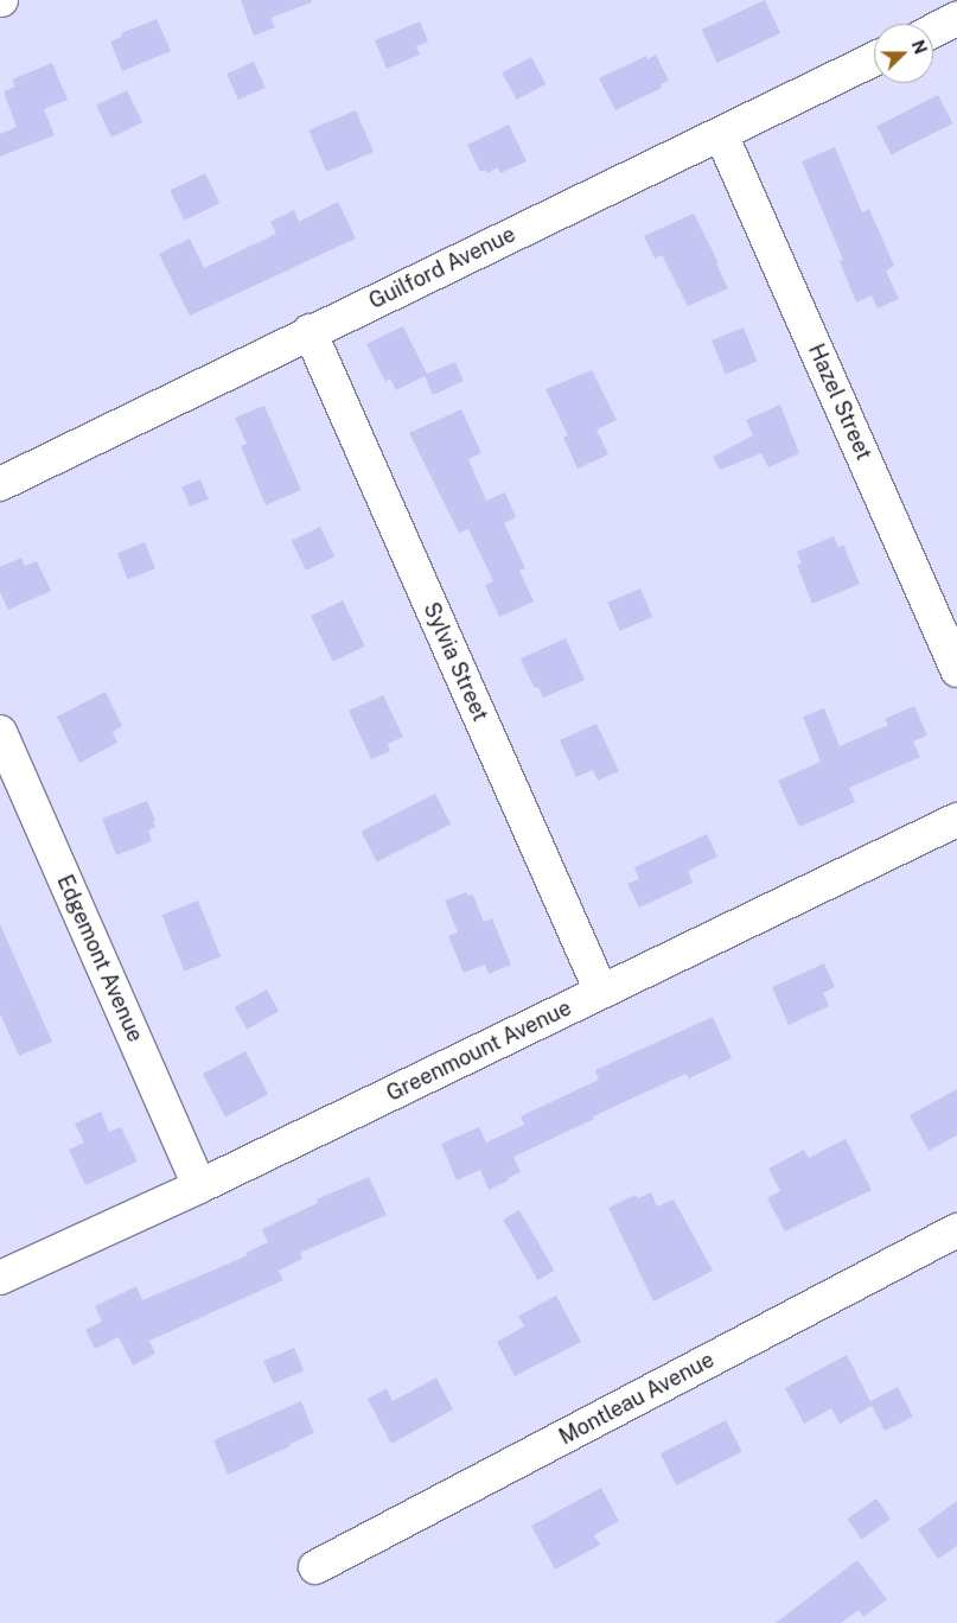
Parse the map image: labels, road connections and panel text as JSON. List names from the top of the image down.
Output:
{
  "streets": {
    "street": [
      "Guilford Avenue",
      "Hazel Street",
      "Sylvia Street",
      "Edgemont Avenue",
      "Greenmount Avenue",
      "Montleau Avenue"
    ]
  },
  "crossings": [
    ["Guilford Avenue", "Hazel Street"],
    ["Guilford Avenue", "Sylvia Street"],
    ["Sylvia Street", "Greenmount Avenue"],
    ["Edgemont Avenue", "Greenmount Avenue"]
  ],
  "north": "right"
}
